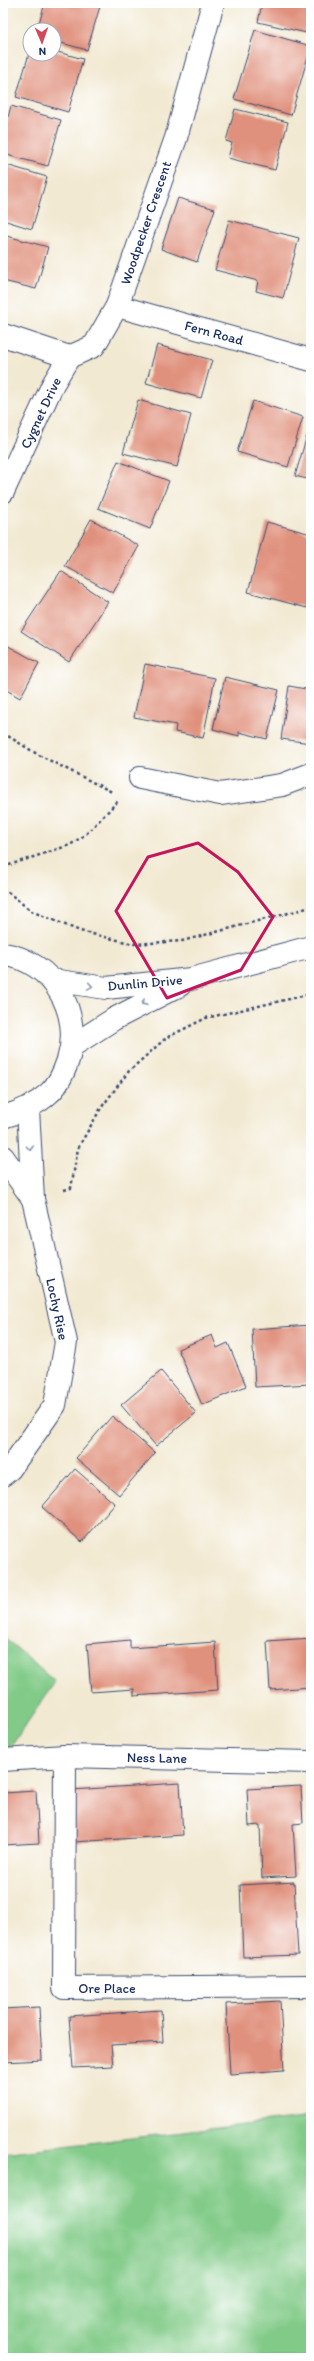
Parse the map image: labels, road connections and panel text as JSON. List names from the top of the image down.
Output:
{
  "streets": {
    "street": [
      "Woodpecker Crescent",
      "Fern Road",
      "Cygnet Drive",
      "Dunlin Drive",
      "Lochy Rise",
      "Ness Lane",
      "Ore Place"
    ]
  },
  "crossings": [
    ["Woodpecker Crescent", "Fern Road"],
    ["Woodpecker Crescent", "Cygnet Drive"],
    ["Ness Lane", "Ore Place"]
  ],
  "north": "bottom"
}
